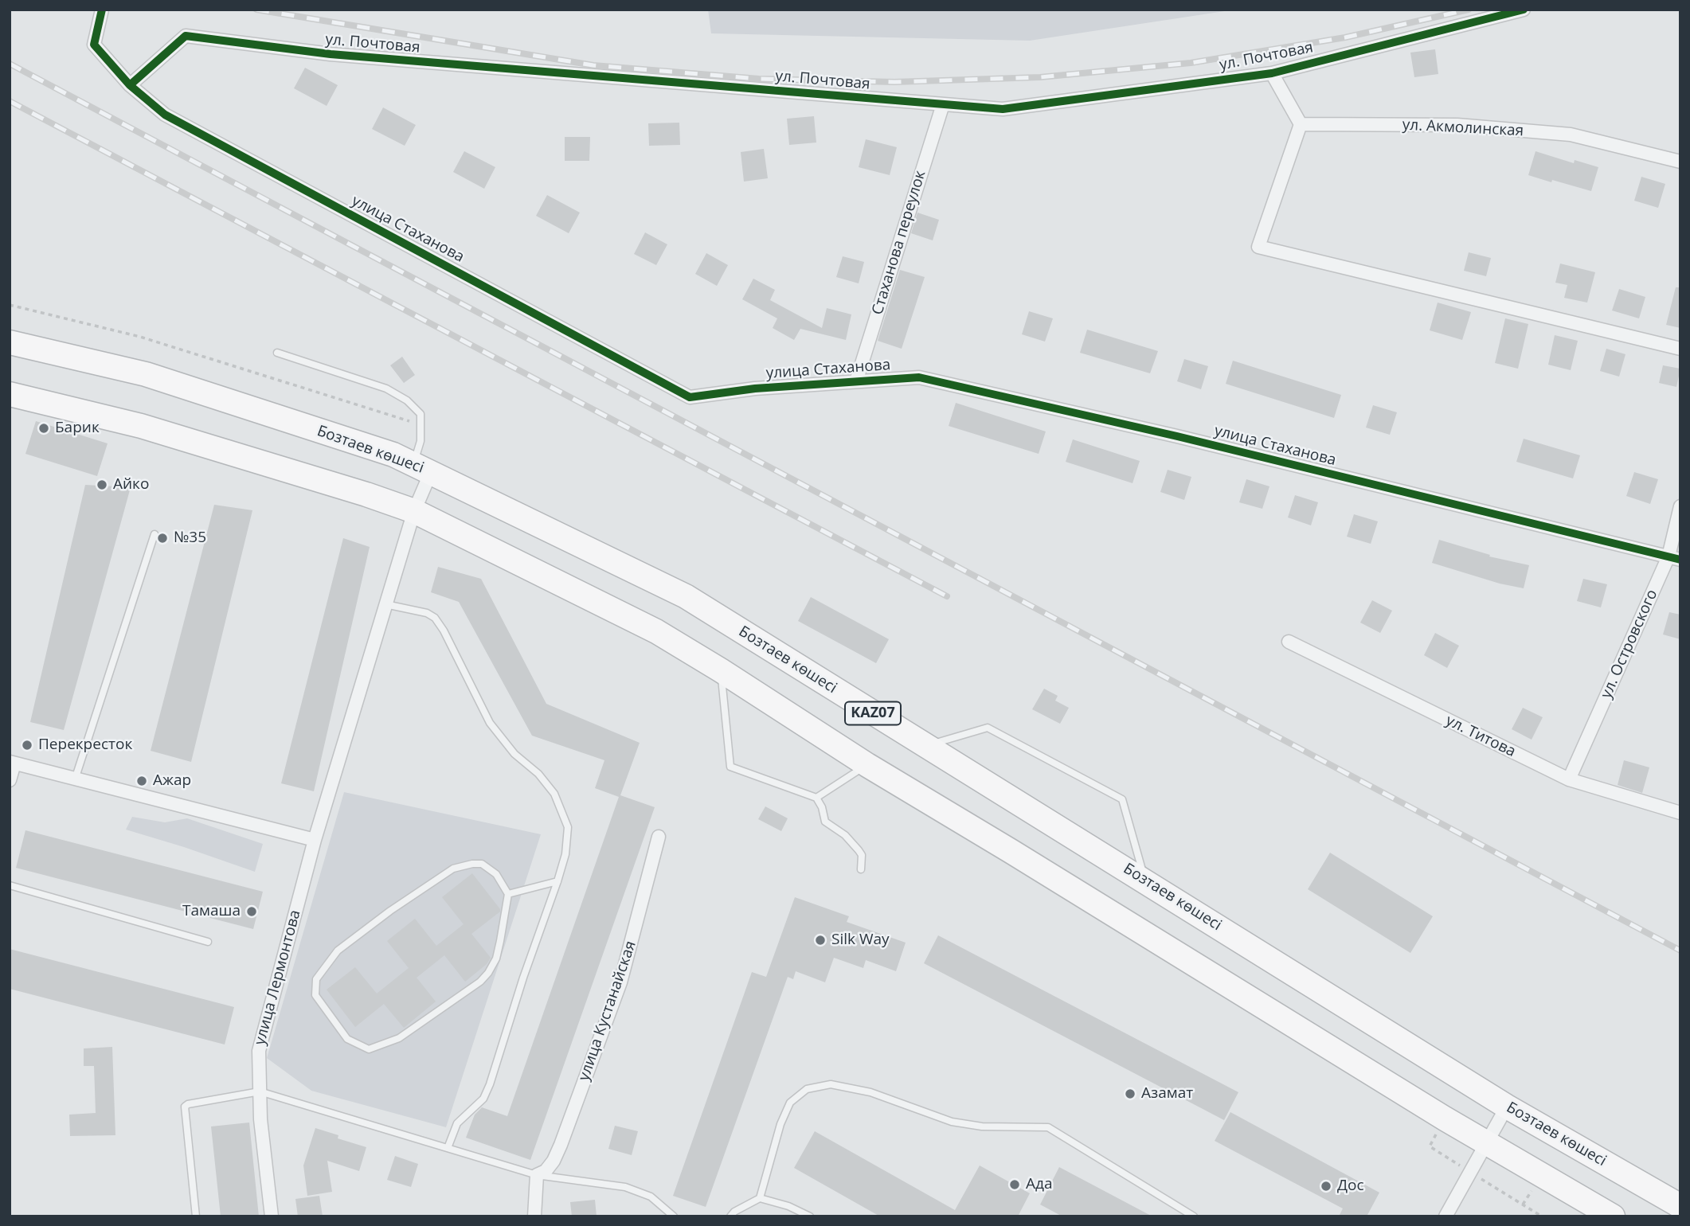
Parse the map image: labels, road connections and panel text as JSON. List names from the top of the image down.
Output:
{
  "streets": {
    "highway": ["Бозтаев көшесі", "KAZ07"],
    "street": [
      "ул. Почтовая",
      "ул. Акмолинская",
      "улица Стаханова",
      "Стаханова переулок",
      "ул. Островского",
      "ул. Титова",
      "улица Лермонтова",
      "улица Кустанайская"
    ]
  },
  "crossings": [
    ["ул. Почтовая", "улица Стаханова"],
    ["ул. Почтовая", "Стаханова переулок"],
    ["улица Стаханова", "Стаханова переулок"],
    ["улица Стаханова", "ул. Островского"],
    ["Бозтаев көшесі", "улица Лермонтова"],
    ["ул. Островского", "ул. Титова"],
    ["KAZ07", "улица Лермонтова"]
  ],
  "places": [
    "Барик",
    "Айко",
    "№35",
    "Перекресток",
    "Ажар",
    "Тамаша",
    "Silk Way",
    "Азамат",
    "Ада",
    "Дос"
  ]
}
